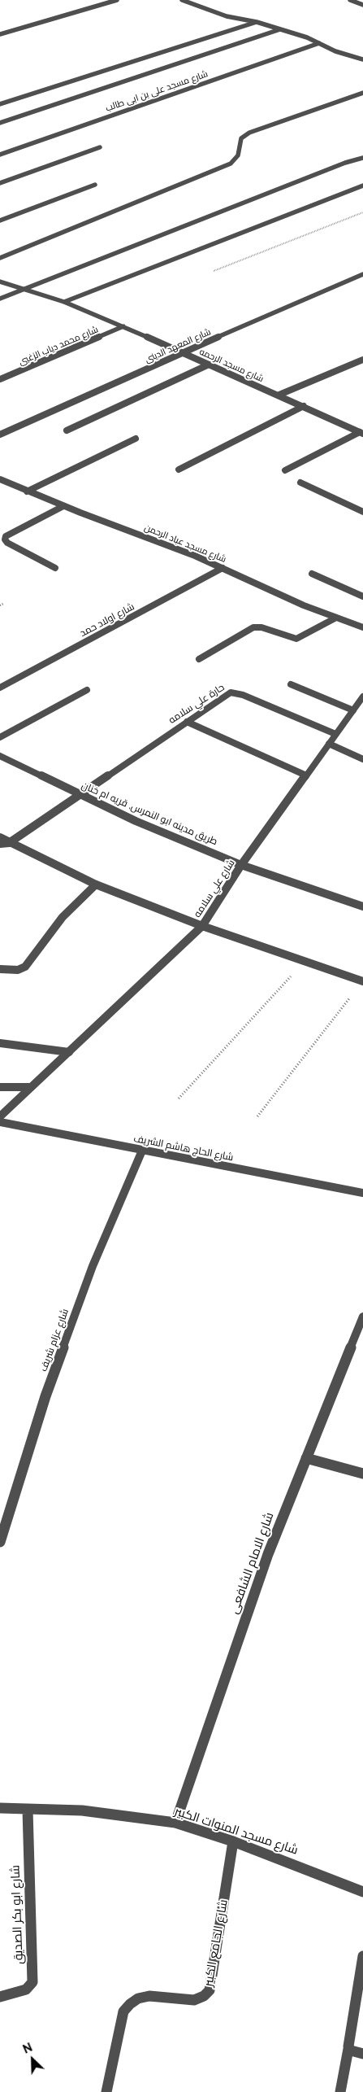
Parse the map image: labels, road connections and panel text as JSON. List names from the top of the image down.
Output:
{
  "streets": {
    "street": [
      "شارع مسجد على بن ابى طالب",
      "شارع محمد دياب الزغبى",
      "شارع المعهد الدينى",
      "شارع مسجد الرحمه",
      "شارع مسجد عباد الرحمن",
      "شارع اولاد حمد",
      "حارة علي سلامه",
      "طريق مدينه ابو النمرس, قريه ام خنان",
      "شارع علي سلامه",
      "شارع الحاج هاشم الشريف",
      "شارع عزام شريف",
      "شارع الامام الشافعى",
      "شارع مسجد المنوات الكبير",
      "شارع ابو بكر الصديق",
      "شارع الجامع الكبير"
    ]
  },
  "crossings": [
    ["شارع محمد دياب الزغبى", "شارع مسجد الرحمه"],
    ["شارع المعهد الدينى", "شارع مسجد الرحمه"],
    ["شارع مسجد عباد الرحمن", "شارع اولاد حمد"],
    ["حارة علي سلامه", "طريق مدينه ابو النمرس, قريه ام خنان"],
    ["حارة علي سلامه", "شارع علي سلامه"],
    ["طريق مدينه ابو النمرس, قريه ام خنان", "شارع علي سلامه"],
    ["شارع الحاج هاشم الشريف", "شارع عزام شريف"],
    ["شارع الامام الشافعى", "شارع مسجد المنوات الكبير"],
    ["شارع مسجد المنوات الكبير", "شارع ابو بكر الصديق"],
    ["شارع مسجد المنوات الكبير", "شارع الجامع الكبير"]
  ],
  "north": "top left"
}
